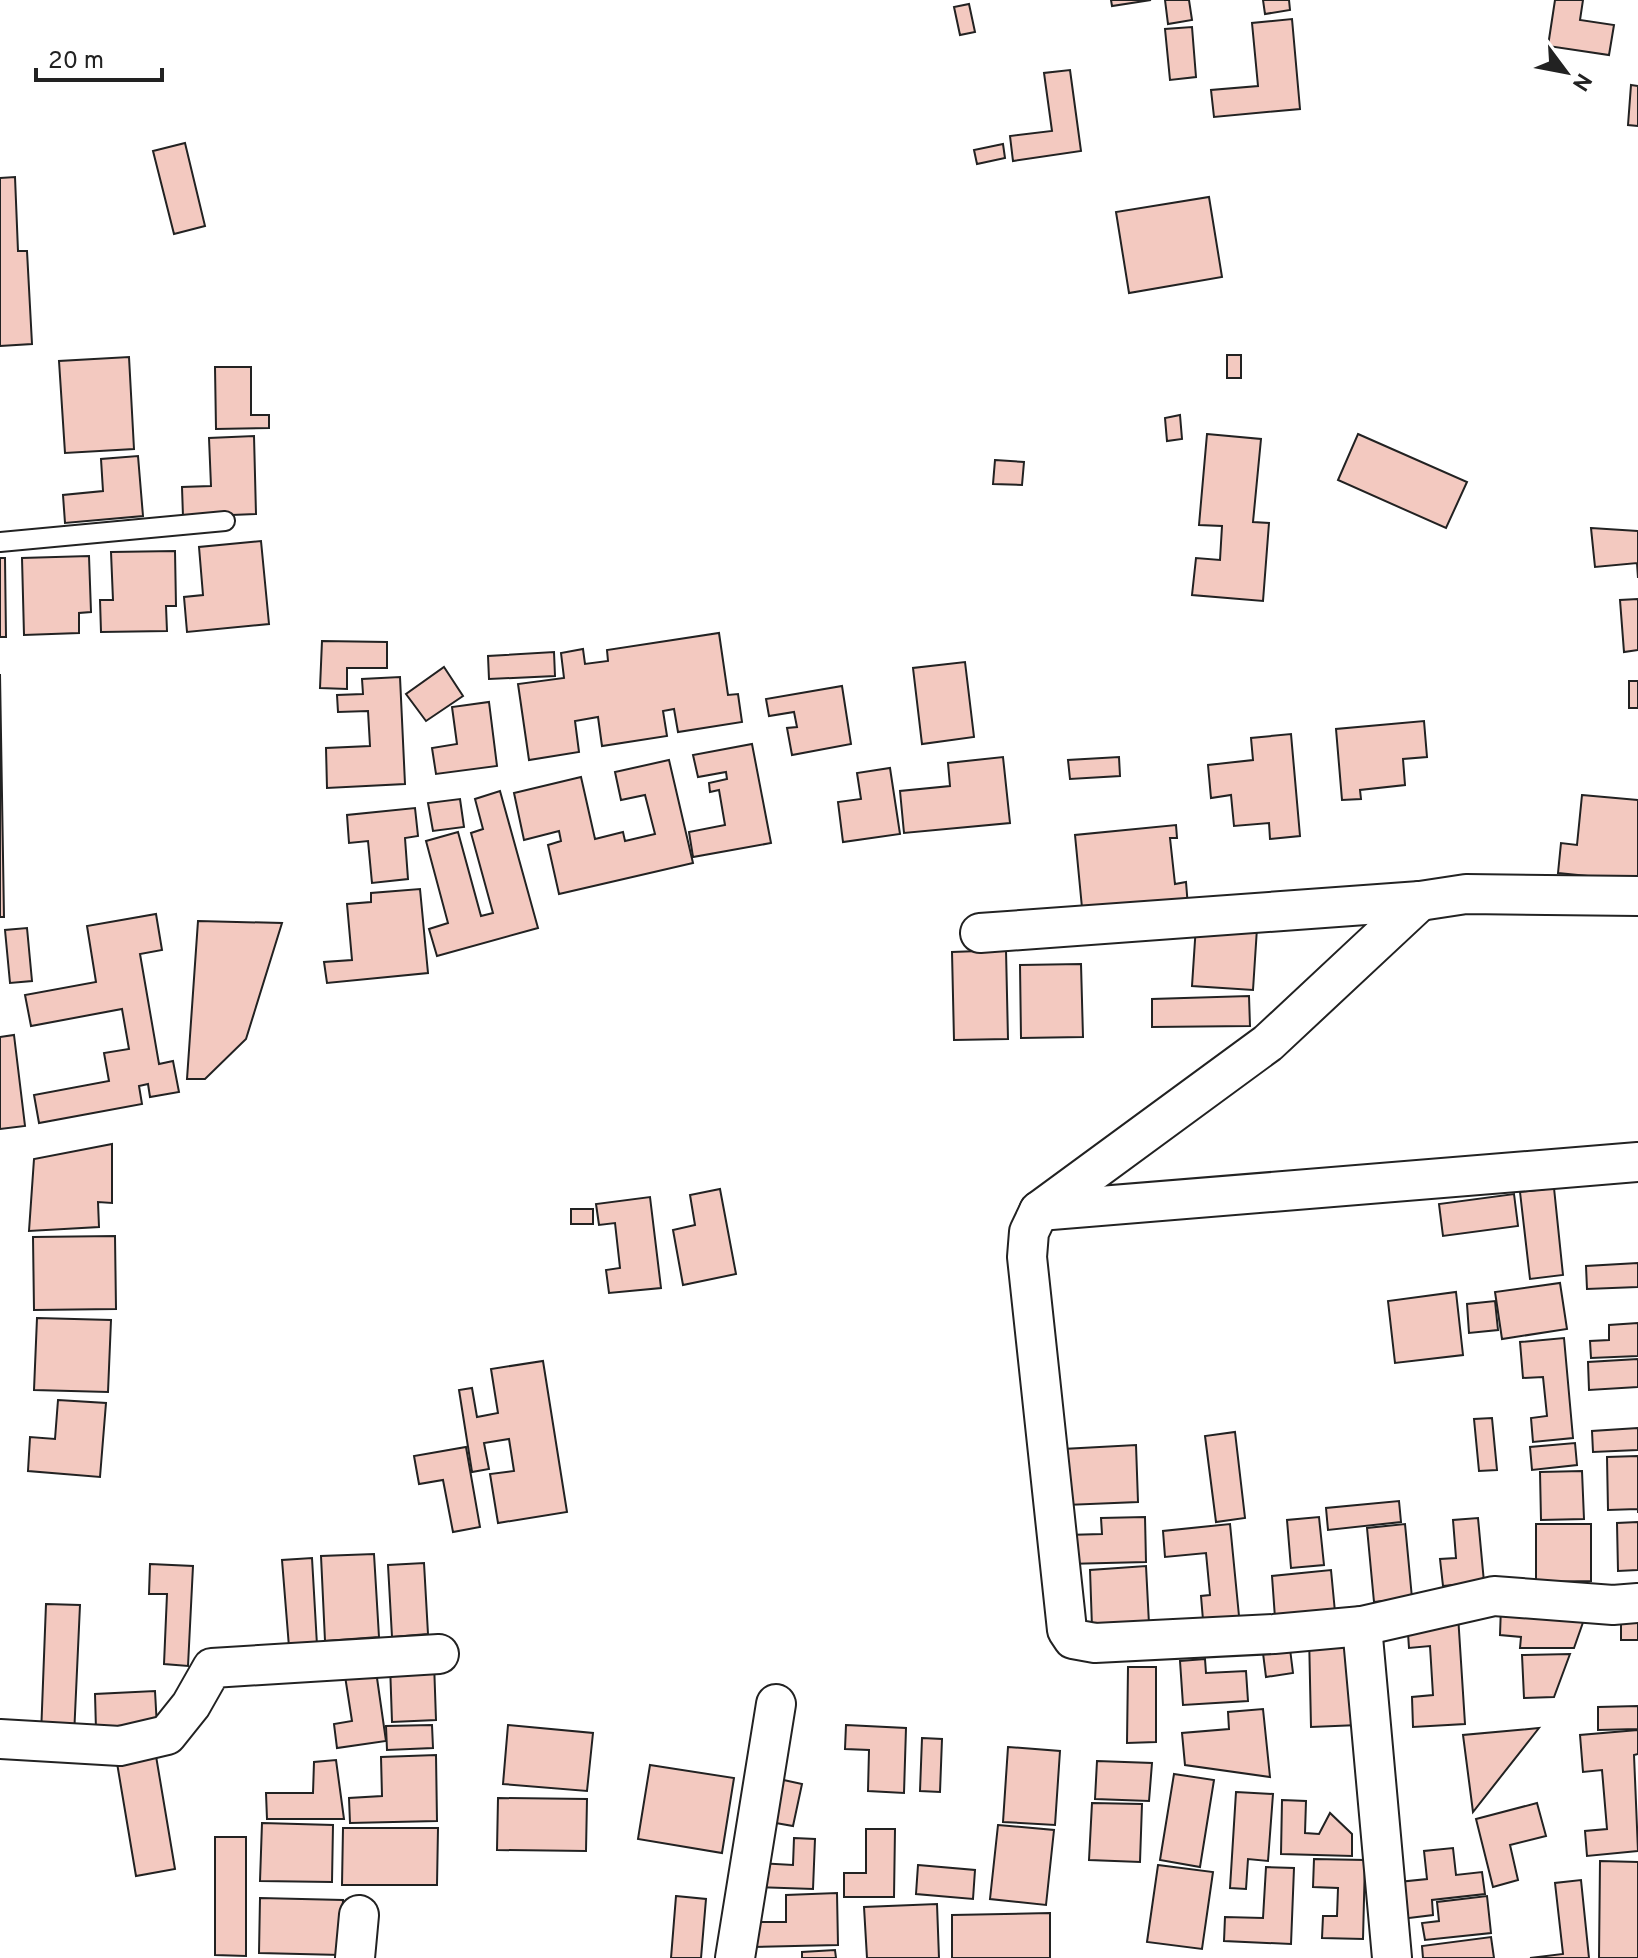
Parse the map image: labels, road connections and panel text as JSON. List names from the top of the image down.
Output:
{
  "scale_bar": "20 m",
  "north": "bottom right"
}
